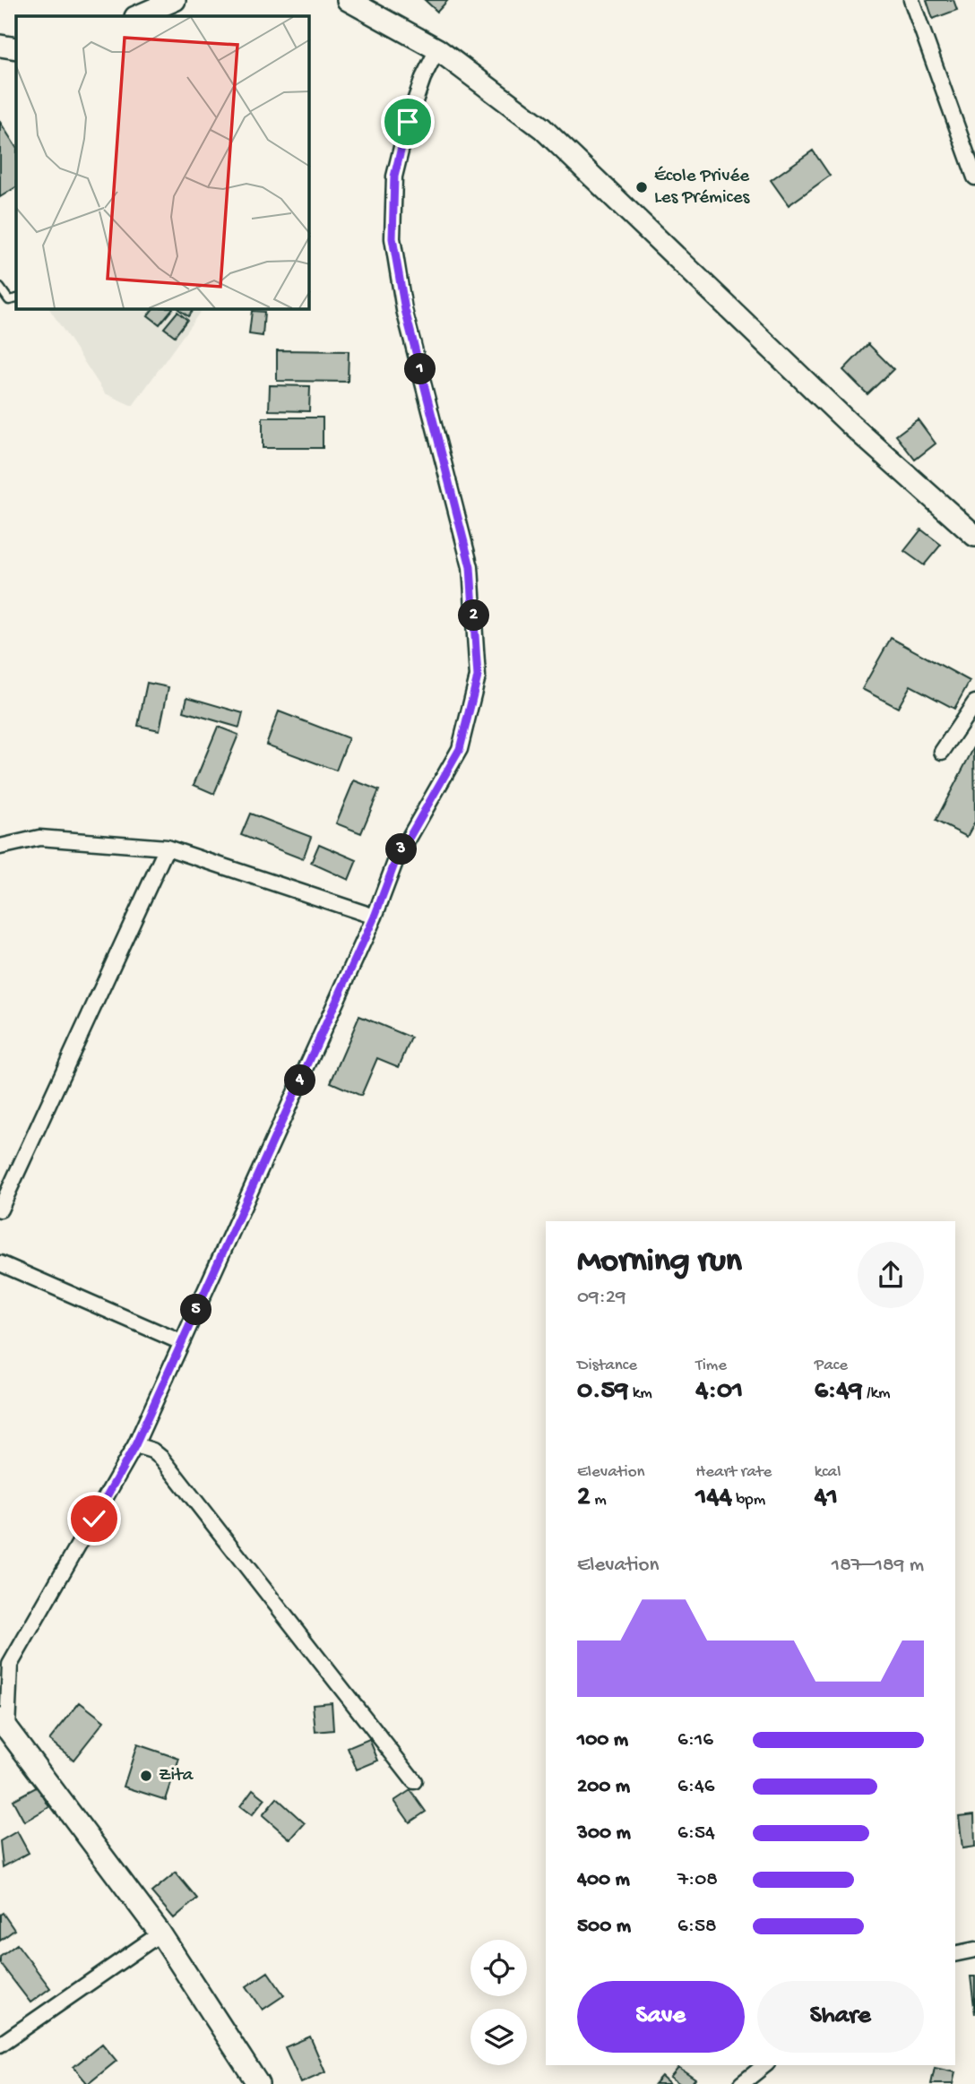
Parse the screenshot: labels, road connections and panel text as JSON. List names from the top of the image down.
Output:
{
  "places": ["École Privée Les Prémices", "Zita"],
  "page": {
    "pins": [
      "1",
      "2",
      "3",
      "4",
      "5"
    ],
    "heading": ["Morning run", "09:29"],
    "stats": [
      ["Distance", "0.59 km"],
      ["Time", "4:01"],
      ["Pace", "6:49 /km"],
      ["Elevation", "2 m"],
      ["Heart rate", "144 bpm"],
      ["kcal", "41"]
    ],
    "chart": ["Elevation", "187–189 m"],
    "list": [
      {
        "name": "100 m",
        "note": "6:16"
      },
      {
        "name": "200 m",
        "note": "6:46"
      },
      {
        "name": "300 m",
        "note": "6:54"
      },
      {
        "name": "400 m",
        "note": "7:08"
      },
      {
        "name": "500 m",
        "note": "6:58"
      }
    ],
    "buttons": ["Save", "Share"]
  }
}
